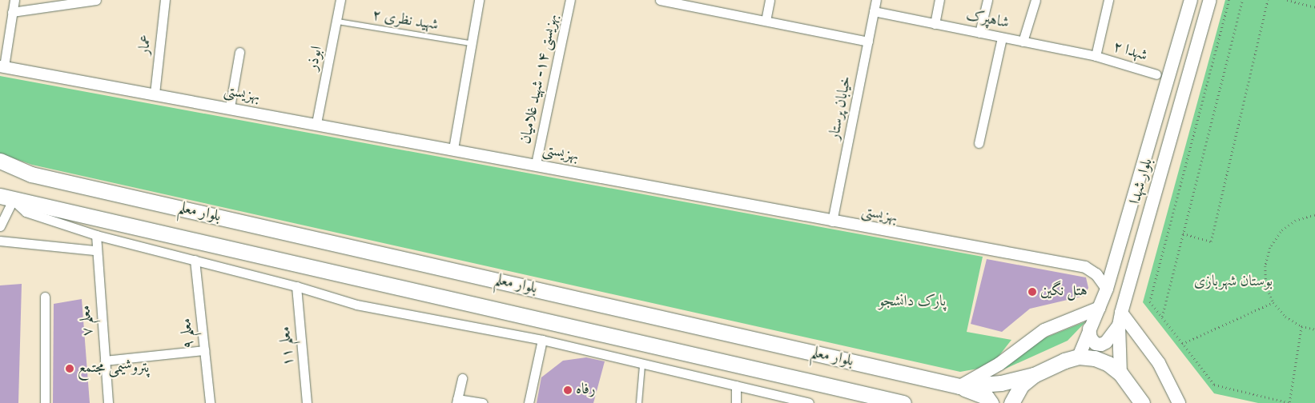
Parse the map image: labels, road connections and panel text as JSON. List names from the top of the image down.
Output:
{
  "streets": {
    "main road": ["بلوار شهدا", "بلوار معلم"],
    "street": [
      "شاهپرک",
      "عمار",
      "شهدا ۲",
      "ابوذر",
      "بهزیستی ۱۴- شهید غلامیان",
      "بهزیستی",
      "خیابان پرستار",
      "معلم ۷",
      "معلم ۹",
      "معلم ۱۱"
    ],
    "lane": ["شهید نظری ۲"]
  },
  "crossings": [
    ["شاهپرک", "شهدا ۲"],
    ["شاهپرک", "خیابان پرستار"],
    ["شهید نظری ۲", "ابوذر"],
    ["عمار", "بهزیستی"],
    ["ابوذر", "بهزیستی"],
    ["بهزیستی ۱۴- شهید غلامیان", "بهزیستی"],
    ["بهزیستی", "خیابان پرستار"],
    ["بهزیستی", "بلوار شهدا"]
  ],
  "parks": ["بوستان شهربازی", "پارک دانشجو"],
  "places": ["هتل نگین", "پتروشیمی مجتمع", "رفاه"]
}
